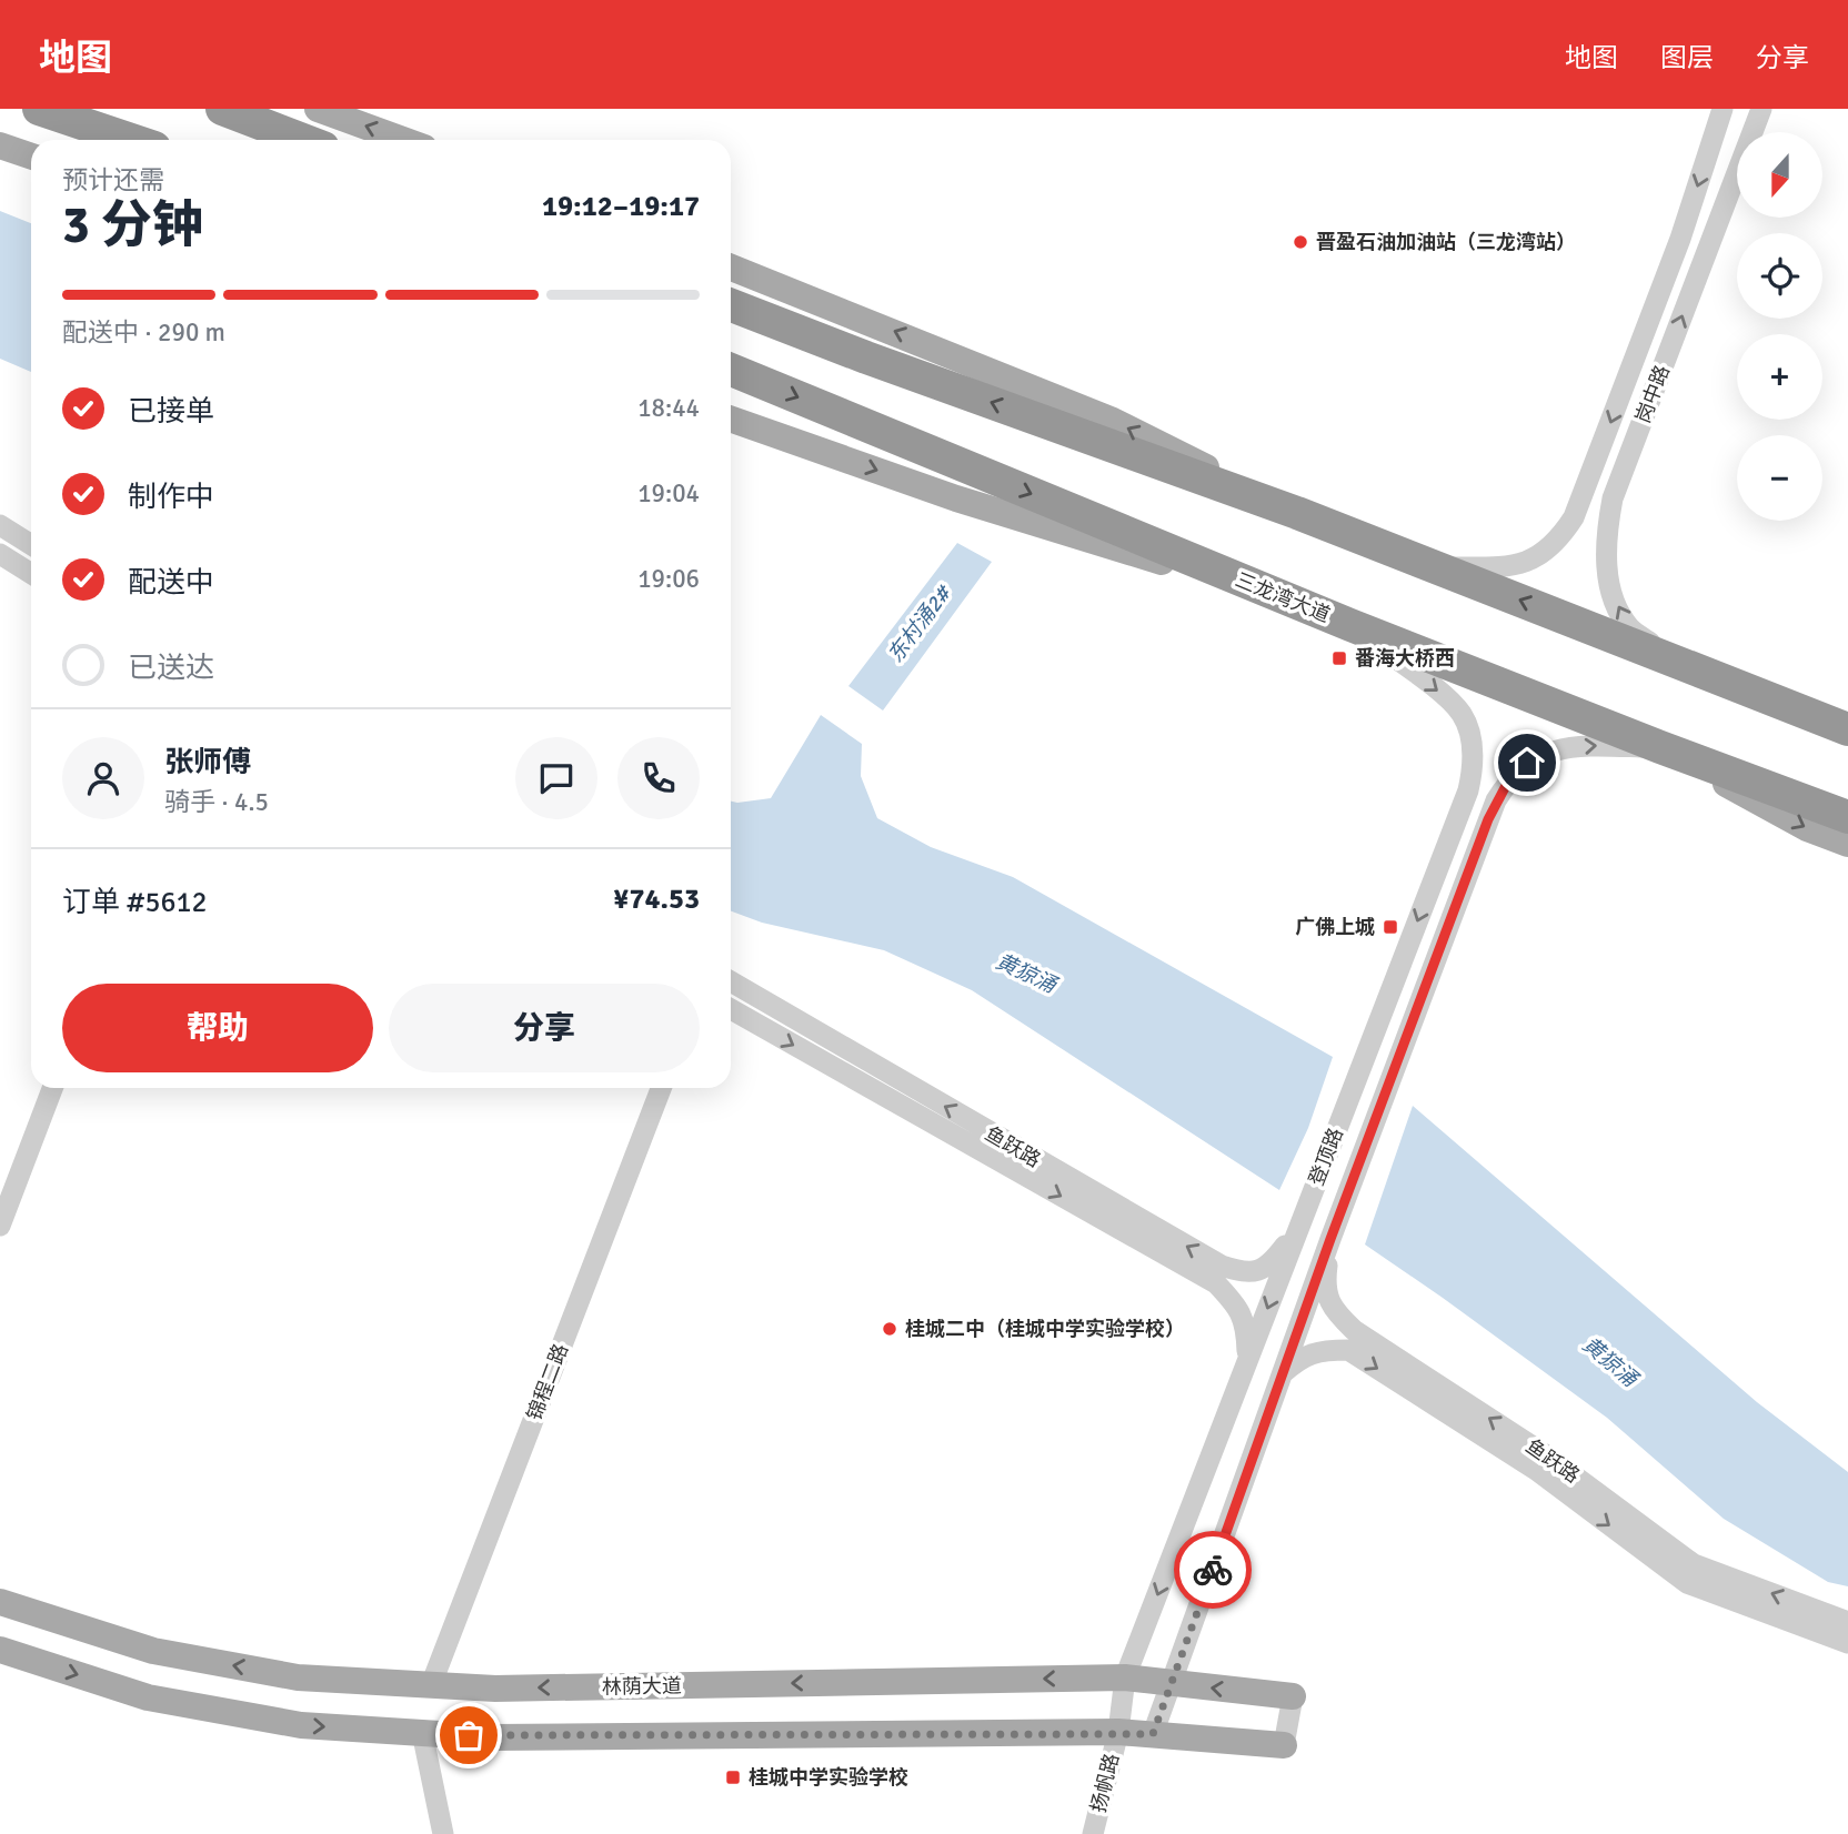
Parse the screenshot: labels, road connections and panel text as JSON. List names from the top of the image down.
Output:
{
  "streets": {
    "highway": ["三龙湾大道"],
    "main road": ["林荫大道"],
    "street": [
      "岗中路",
      "鱼跃路",
      "登顶路",
      "锦程二路",
      "扬帆路"
    ]
  },
  "crossings": [
    ["三龙湾大道", "登顶路"],
    ["鱼跃路", "登顶路"],
    ["登顶路", "林荫大道"],
    ["登顶路", "扬帆路"],
    ["锦程二路", "林荫大道"]
  ],
  "water": ["东村涌2#", "黄猄涌"],
  "places": {
    "other": ["晋盈石油加油站（三龙湾站）", "桂城二中（桂城中学实验学校）"],
    "transit": ["番海大桥西", "广佛上城", "桂城中学实验学校"]
  },
  "north": "bottom",
  "page": {
    "header": "地图",
    "nav": ["地图", "图层", "分享"],
    "map_buttons": ["+", "−"],
    "heading": ["3 分钟", "预计还需", "19:12–19:17"],
    "panel": [
      "张师傅",
      "骑手 · 4.5",
      "订单 #5612",
      "¥74.53"
    ],
    "bar": "配送中 · 290 m",
    "list": [
      ["已接单", "18:44"],
      ["制作中", "19:04"],
      ["配送中", "19:06"],
      "已送达"
    ],
    "buttons": ["帮助", "分享"]
  }
}
